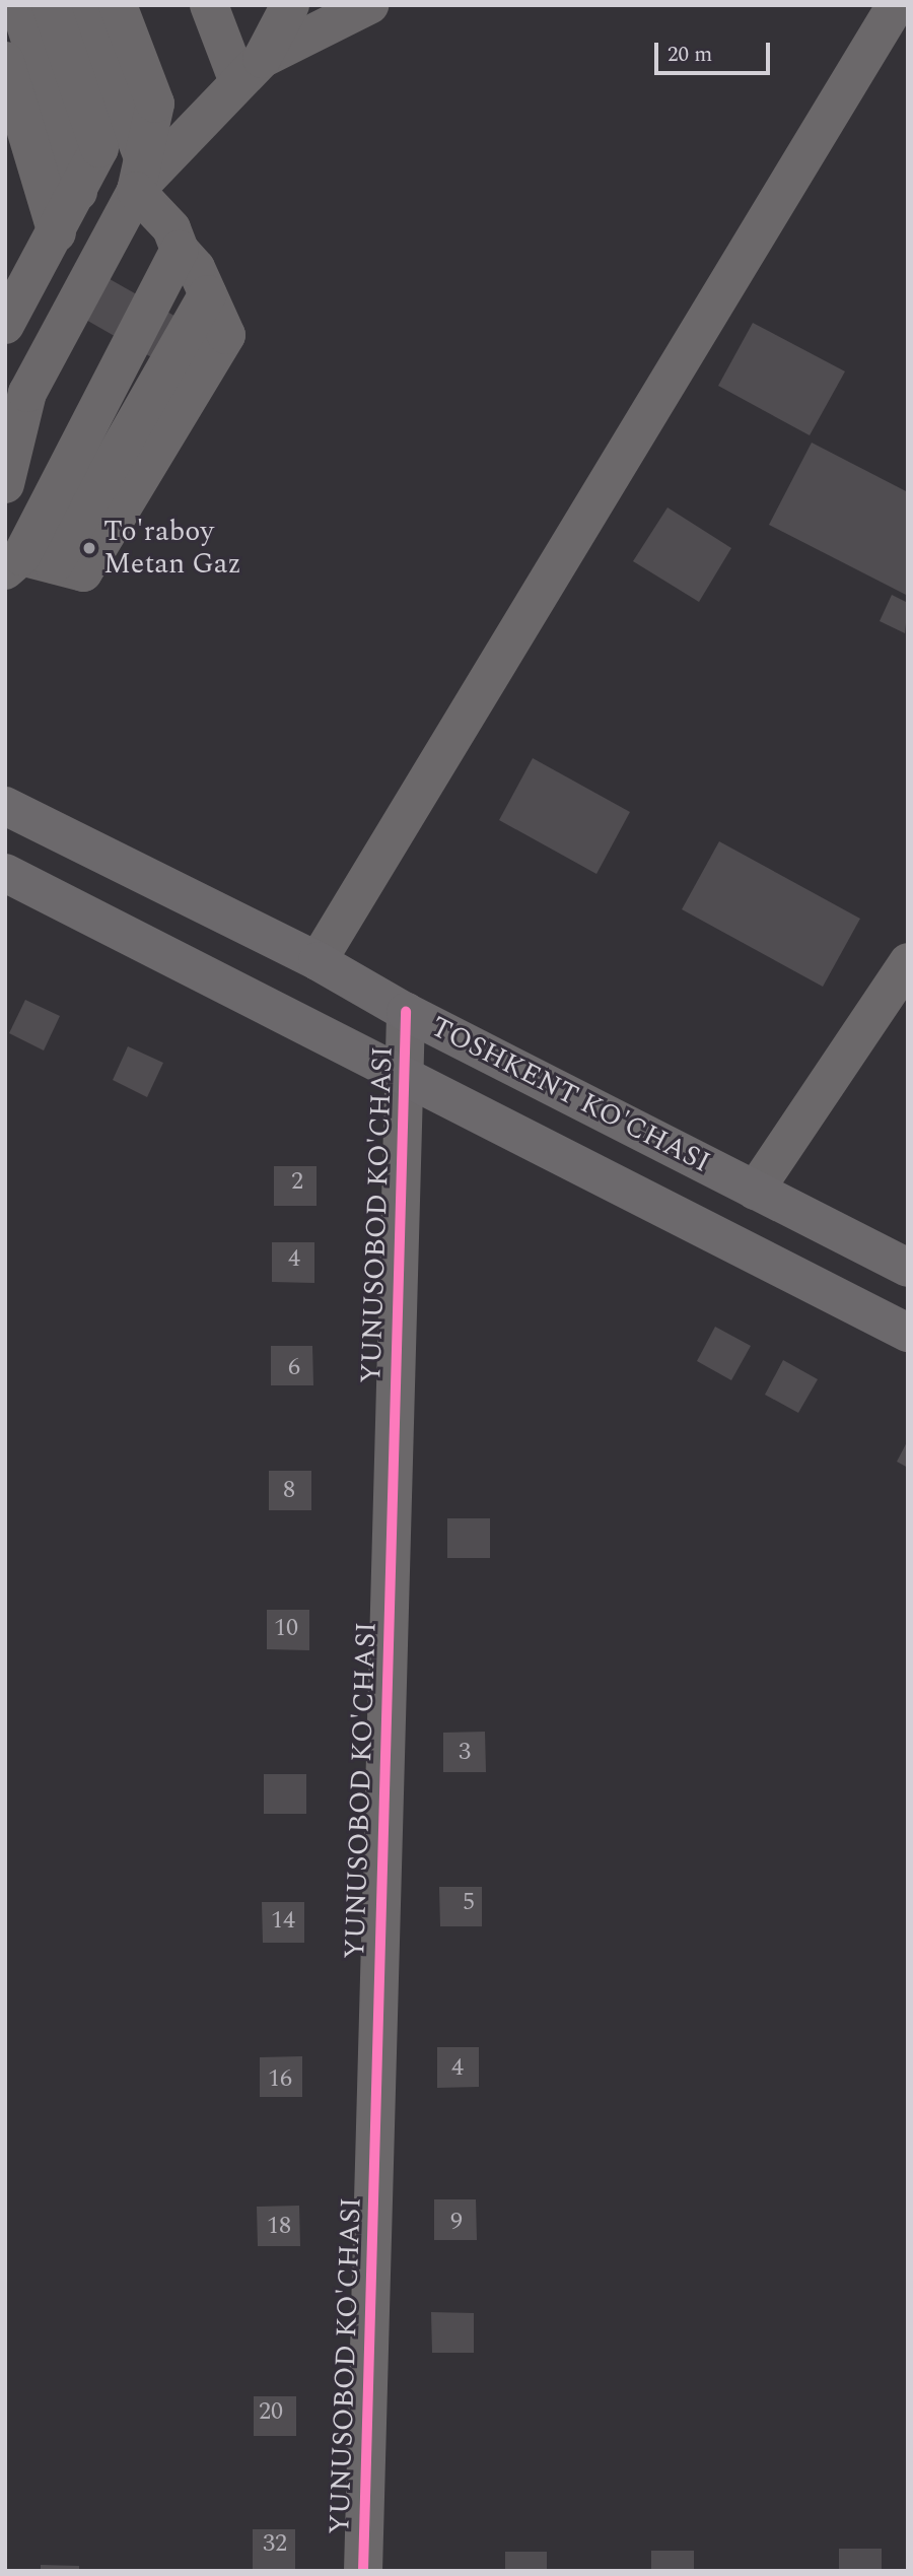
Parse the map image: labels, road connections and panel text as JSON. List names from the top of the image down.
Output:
{
  "streets": {
    "main road": ["TOSHKENT KO'CHASI"],
    "street": ["YUNUSOBOD KO'CHASI"]
  },
  "crossings": [
    ["TOSHKENT KO'CHASI", "YUNUSOBOD KO'CHASI"]
  ],
  "places": ["To'raboy Metan Gaz"],
  "house_numbers": [
    "2",
    "4",
    "6",
    "8",
    "10",
    "3",
    "5",
    "14",
    "4",
    "16",
    "9",
    "18",
    "20",
    "32"
  ],
  "scale_bar": "20 m"
}
